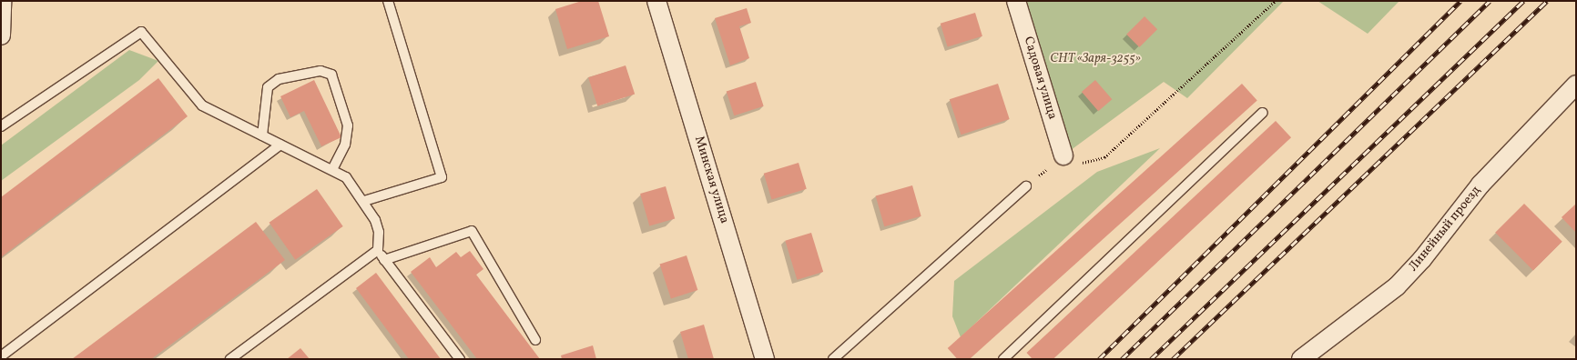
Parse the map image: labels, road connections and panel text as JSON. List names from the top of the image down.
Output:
{
  "streets": {
    "street": ["Садовая улица", "Минская улица", "Линейный проезд"]
  },
  "parks": ["СНТ «Заря-3255»"]
}
